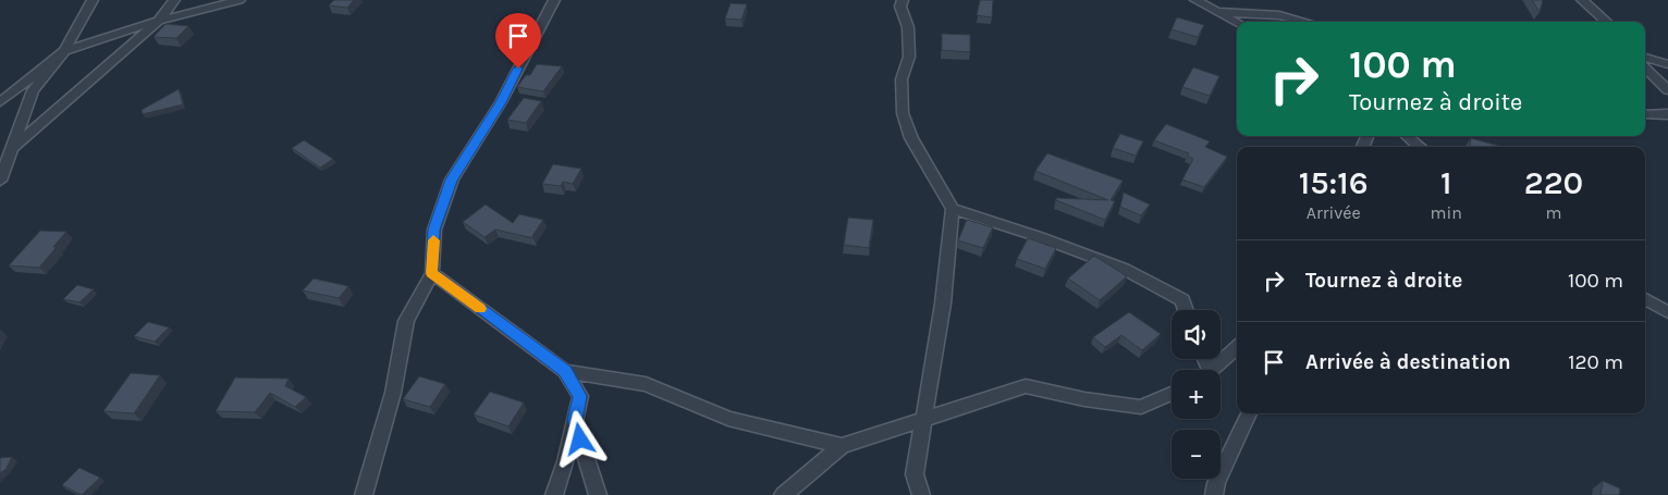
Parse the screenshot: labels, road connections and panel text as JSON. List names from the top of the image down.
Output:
{
  "page": {
    "turn": ["100 m", "Tournez à droite"],
    "eta": [
      "15:16",
      "Arrivée",
      "1",
      "min",
      "220",
      "m"
    ],
    "list": [
      {
        "name": "Tournez à droite",
        "value": "100 m"
      },
      {
        "name": "Arrivée à destination",
        "value": "120 m"
      }
    ],
    "map_buttons": ["+", "−"]
  }
}
